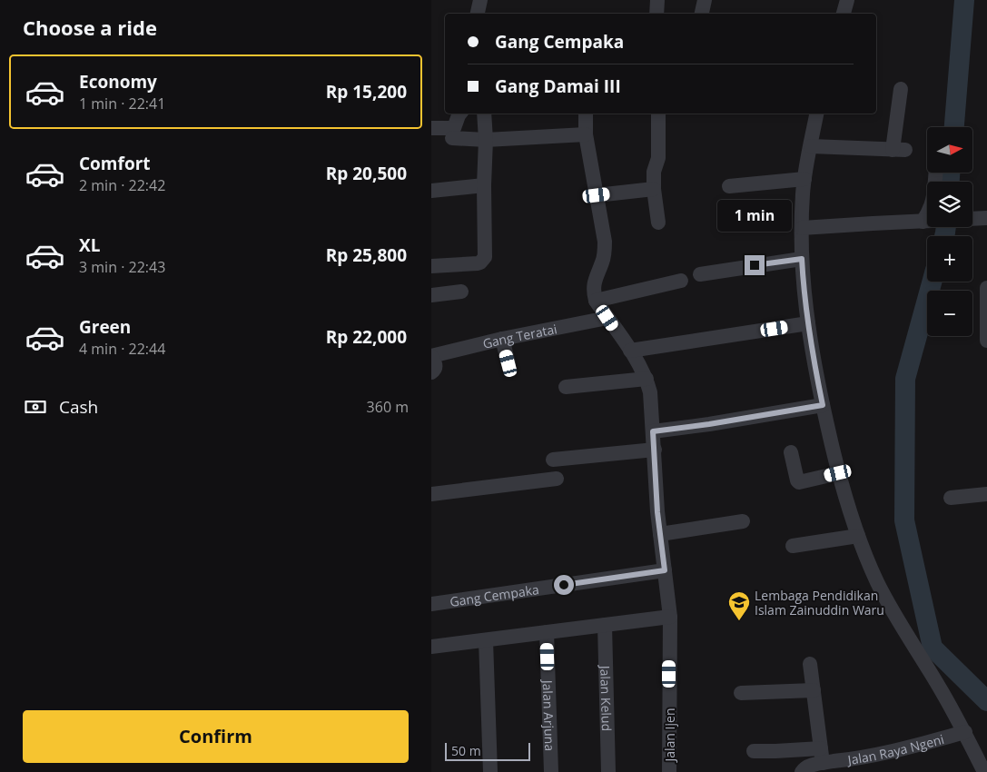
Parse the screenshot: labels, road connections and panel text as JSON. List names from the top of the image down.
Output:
{
  "streets": {
    "street": [
      "Gang Teratai",
      "Gang Cempaka",
      "Jalan Kelud",
      "Jalan Arjuna",
      "Jalan Ijen",
      "Jalan Raya Ngeni"
    ]
  },
  "crossings": [
    ["Gang Teratai", "Jalan Ijen"],
    ["Gang Cempaka", "Jalan Ijen"]
  ],
  "places": {
    "school or university": ["Lembaga Pendidikan Islam Zainuddin Waru"]
  },
  "scale_bar": "50 m",
  "north": "right",
  "page": {
    "heading": "Choose a ride",
    "banner": ["Gang Cempaka", "Gang Damai III"],
    "list": [
      {
        "name": "Economy",
        "note": "1 min · 22:41",
        "value": "Rp 15,200"
      },
      {
        "name": "Comfort",
        "note": "2 min · 22:42",
        "value": "Rp 20,500"
      },
      {
        "name": "XL",
        "note": "3 min · 22:43",
        "value": "Rp 25,800"
      },
      {
        "name": "Green",
        "note": "4 min · 22:44",
        "value": "Rp 22,000"
      }
    ],
    "map_buttons": ["+", "−"],
    "bubble": "1 min",
    "pay": ["Cash", "360 m"],
    "buttons": "Confirm",
    "scale": "50 m"
  }
}
